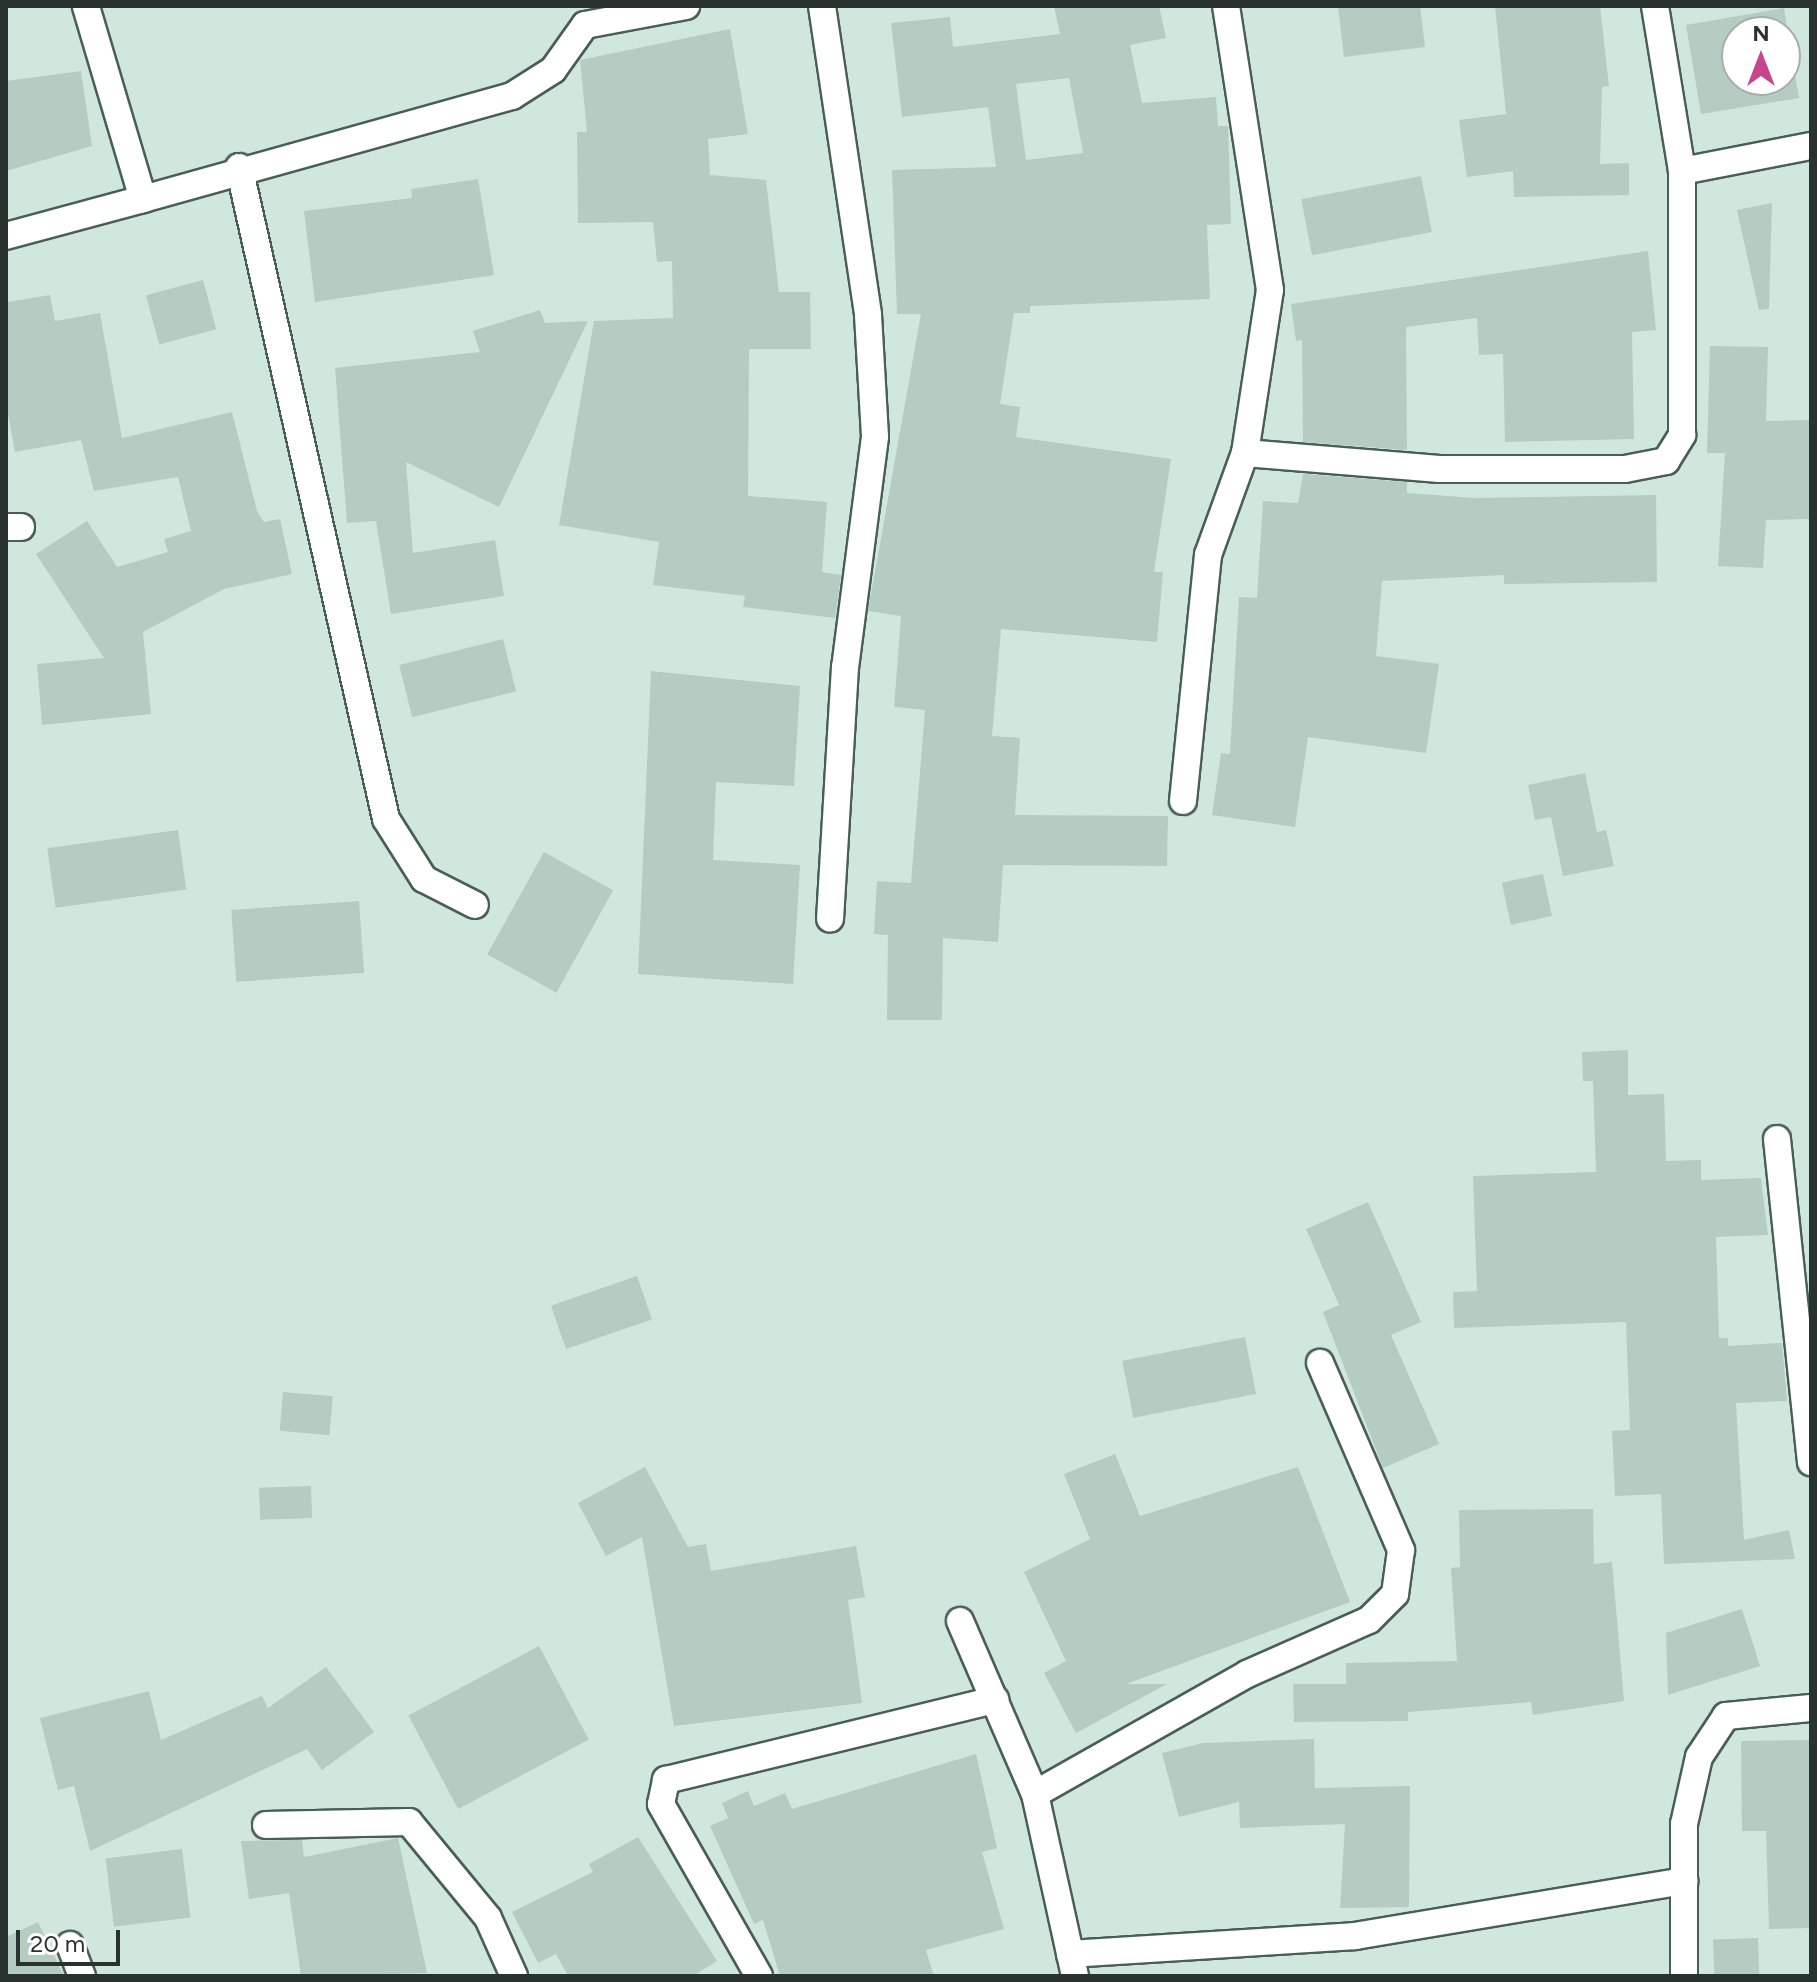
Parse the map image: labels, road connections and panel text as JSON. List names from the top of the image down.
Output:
{
  "scale_bar": "20 m",
  "north": "top"
}
